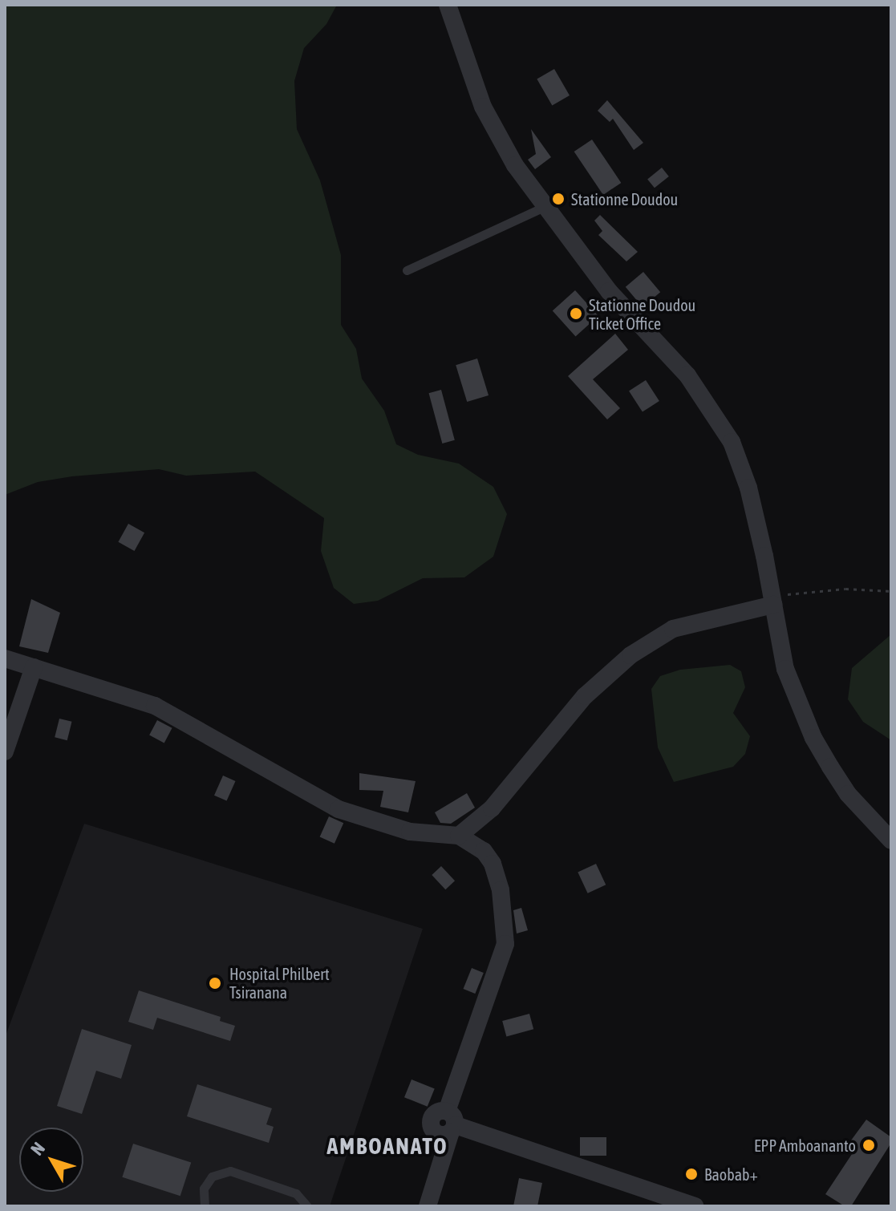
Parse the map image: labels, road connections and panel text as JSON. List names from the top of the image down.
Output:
{
  "districts": ["AMBOANATO"],
  "places": [
    "Stationne Doudou",
    "Stationne Doudou Ticket Office",
    "Hospital Philbert Tsiranana",
    "EPP Amboananto",
    "Baobab+"
  ],
  "north": "top left"
}
